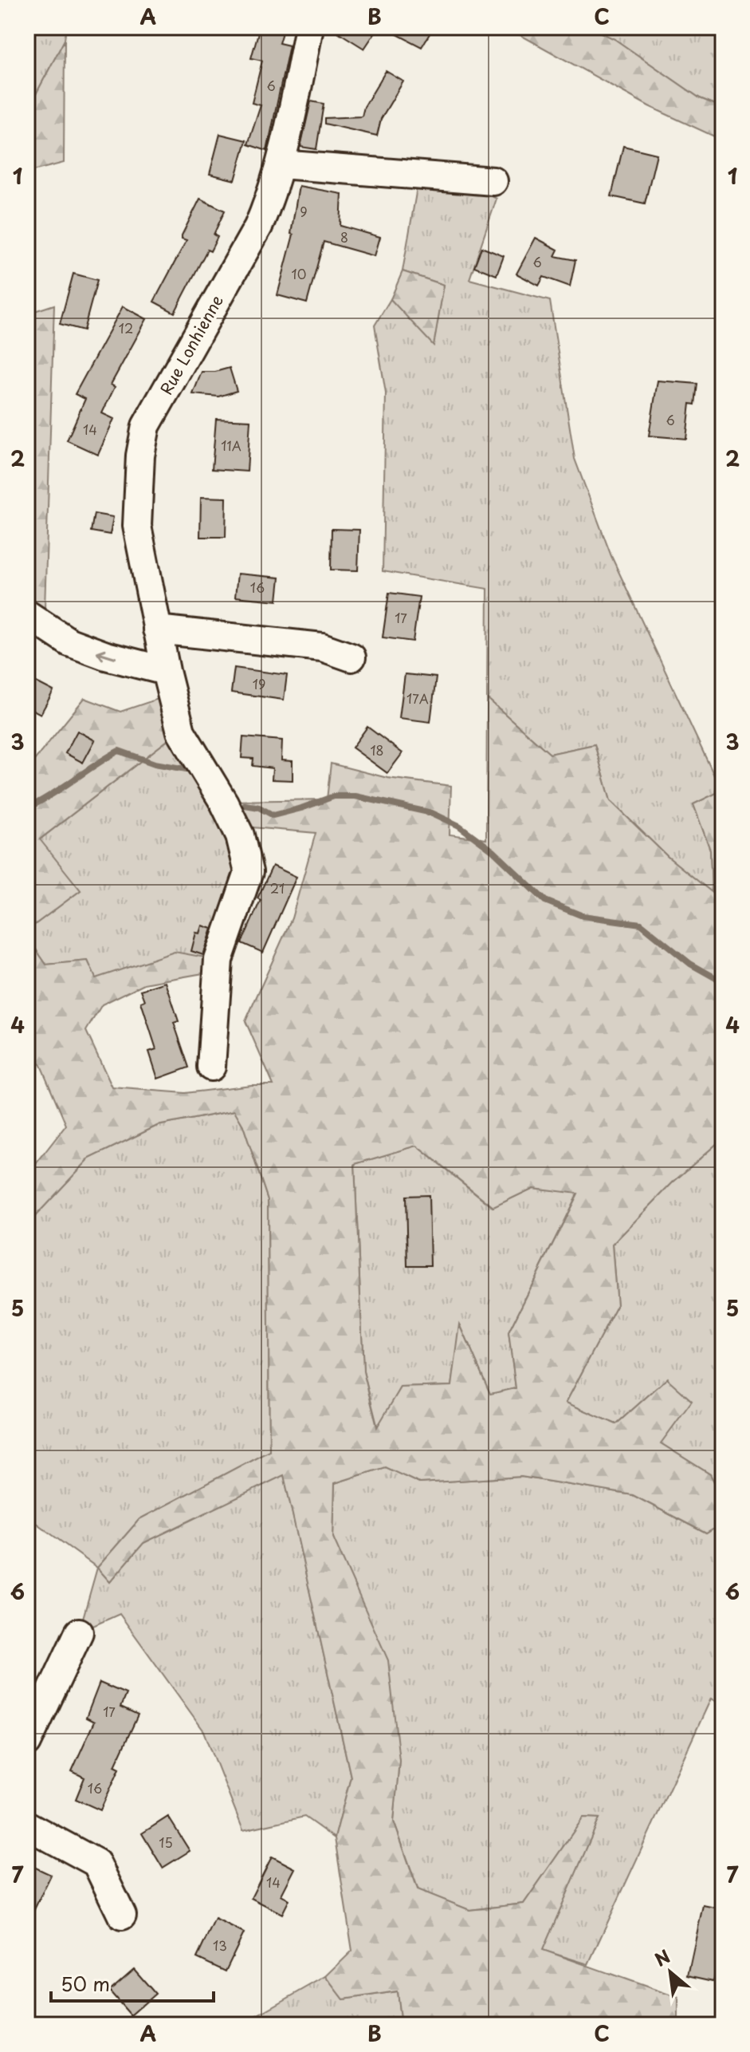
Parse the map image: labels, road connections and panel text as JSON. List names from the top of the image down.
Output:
{
  "streets": {
    "street": ["Rue Lonhienne"]
  },
  "house_numbers": [
    "6",
    "9",
    "8",
    "6",
    "10",
    "12",
    "6",
    "14",
    "11A",
    "16",
    "17",
    "19",
    "17A",
    "18",
    "21",
    "17",
    "16",
    "15",
    "14",
    "13"
  ],
  "scale_bar": "50 m",
  "north": "top left",
  "grid": {
    "columns": ["A", "B", "C"],
    "rows": [
      "1",
      "2",
      "3",
      "4",
      "5",
      "6",
      "7"
    ]
  }
}
